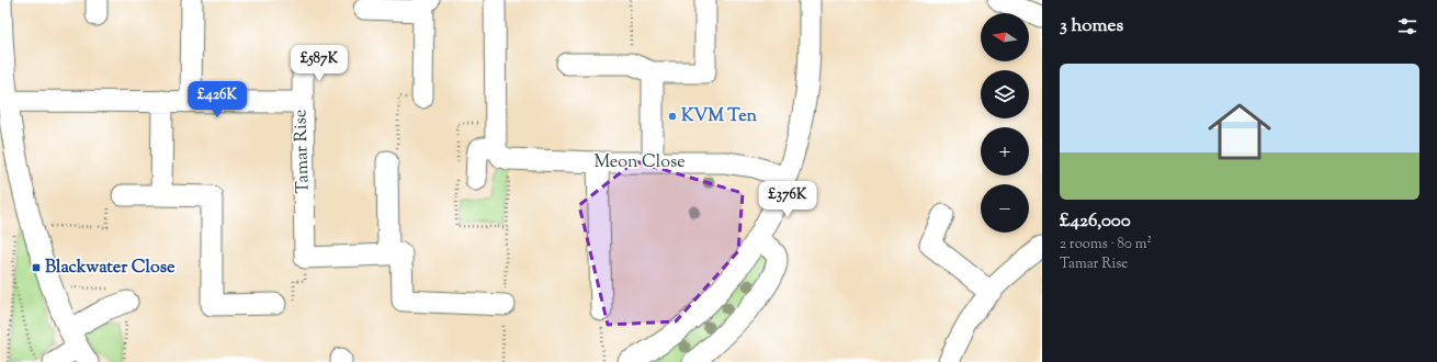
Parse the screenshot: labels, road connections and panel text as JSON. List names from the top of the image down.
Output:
{
  "streets": {
    "street": ["Tamar Rise", "Meon Close"]
  },
  "places": {
    "other": ["KVM Ten"],
    "transit": ["Blackwater Close"]
  },
  "north": "left",
  "page": {
    "heading": "3 homes",
    "map_buttons": ["+", "−"],
    "price": ["£587K", "£426K", "£376K"],
    "list": [
      {
        "name": "£426,000",
        "note": "2 rooms · 80 m² · Tamar Rise"
      }
    ]
  }
}
